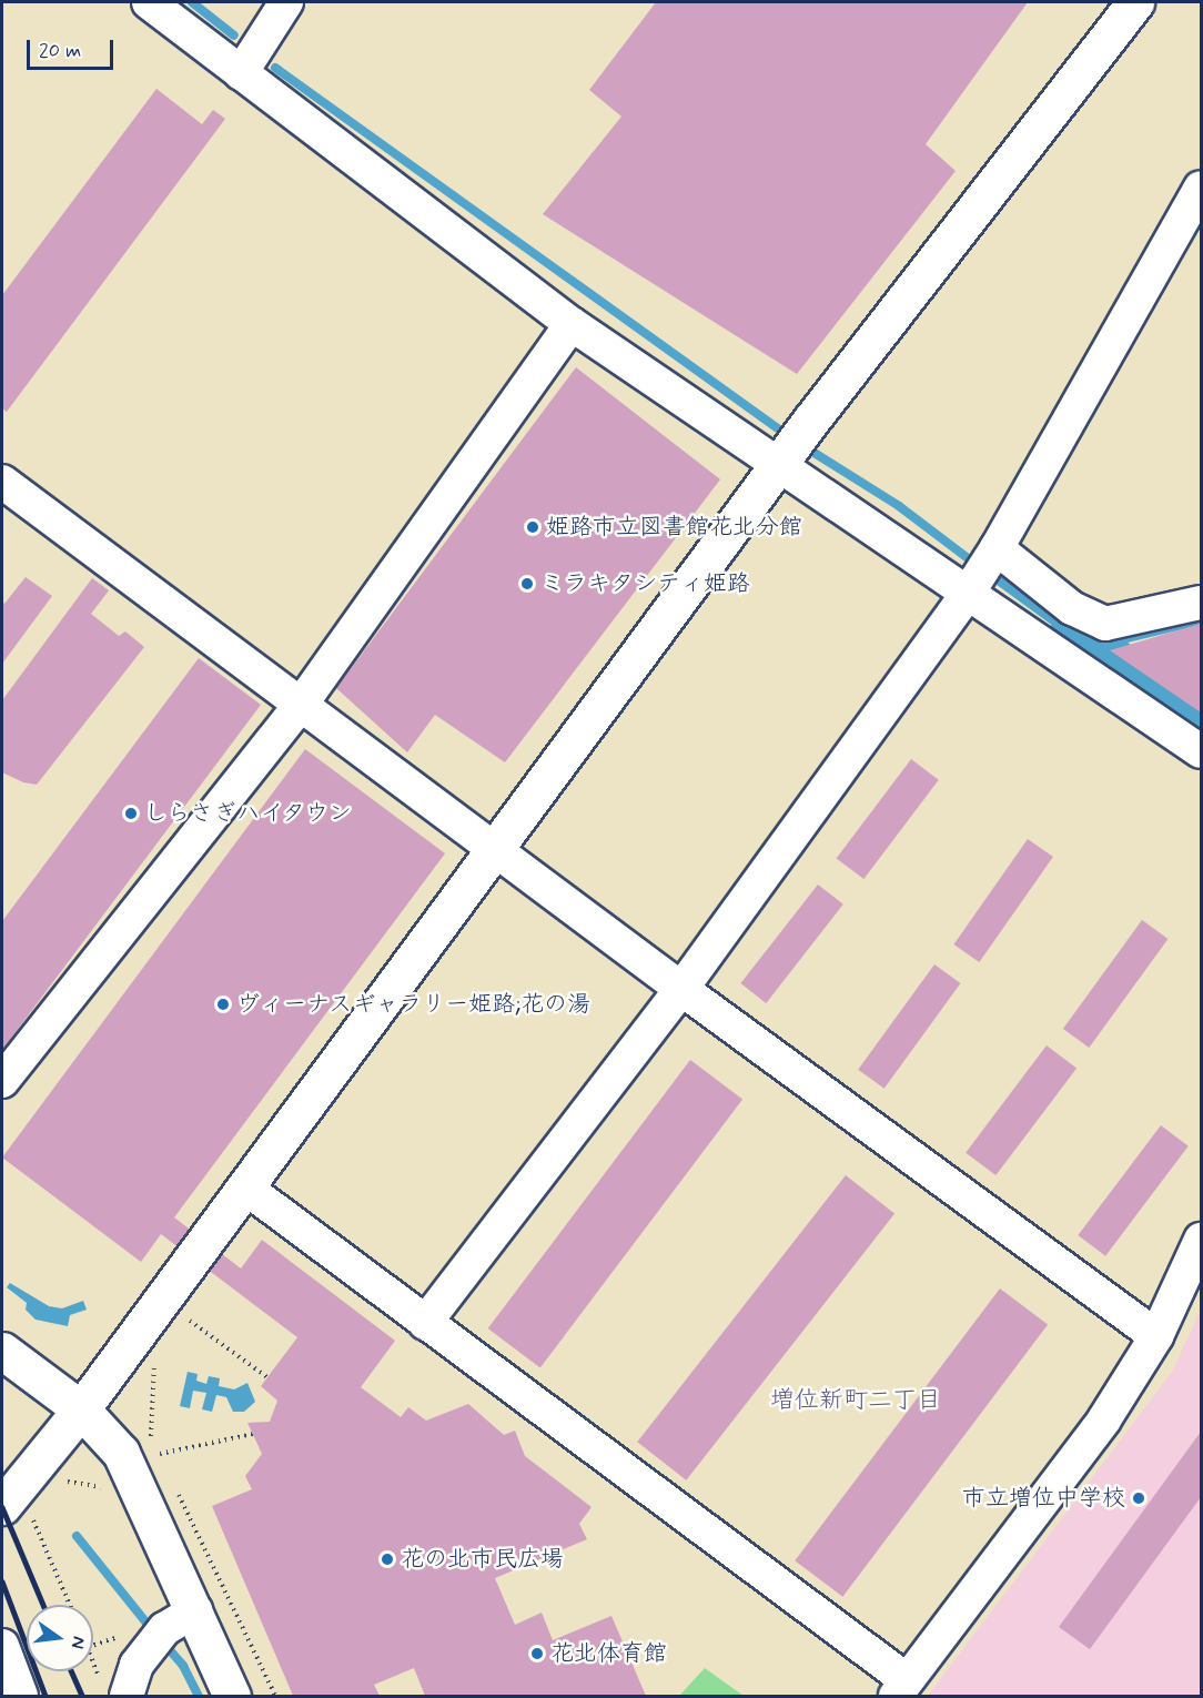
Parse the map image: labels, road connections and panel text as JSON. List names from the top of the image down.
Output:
{
  "districts": ["増位新町二丁目"],
  "places": [
    "姫路市立図書館花北分館",
    "ミラキタシティ姫路",
    "しらさぎハイタウン",
    "ヴィーナスギャラリー姫路;花の湯",
    "市立増位中学校",
    "花の北市民広場",
    "花北体育館"
  ],
  "scale_bar": "20 m",
  "north": "right"
}
